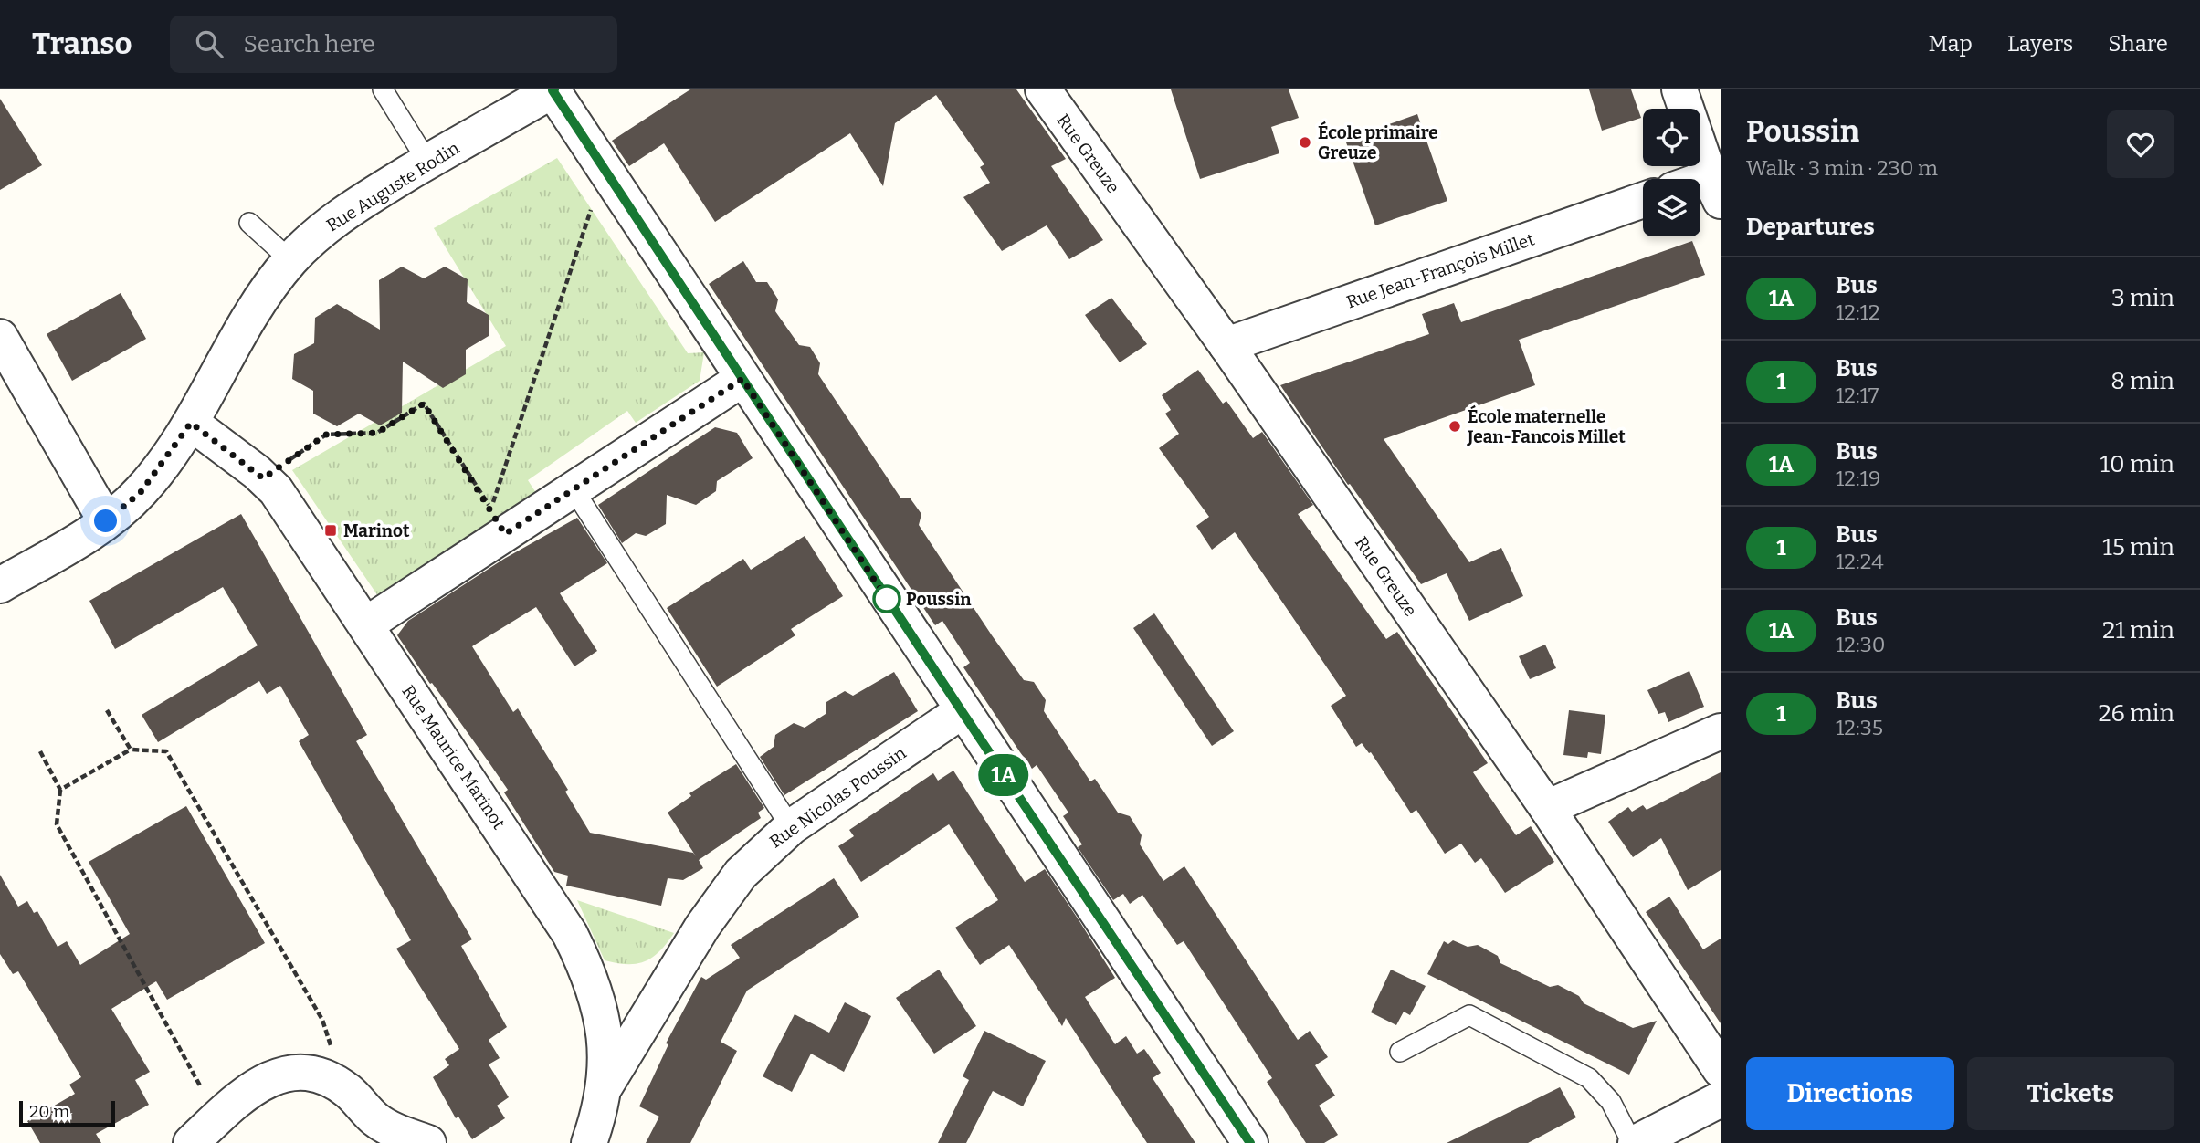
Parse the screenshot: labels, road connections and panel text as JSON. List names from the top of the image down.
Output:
{
  "streets": {
    "street": [
      "Rue Greuze",
      "Rue Auguste Rodin",
      "Rue Jean-François Millet",
      "Rue Maurice Marinot",
      "Rue Nicolas Poussin"
    ]
  },
  "crossings": [
    ["Rue Greuze", "Rue Jean-François Millet"],
    ["Rue Auguste Rodin", "Rue Maurice Marinot"],
    ["Rue Maurice Marinot", "Rue Nicolas Poussin"]
  ],
  "places": {
    "other": ["École primaire Greuze", "École maternelle Jean-Fancois Millet", "Poussin"],
    "transit": ["Marinot"]
  },
  "lines": ["bus line 1A"],
  "scale_bar": "20 m",
  "page": {
    "header": "Transo",
    "search": "Search here",
    "nav": ["Map", "Layers", "Share"],
    "on_map": "1A",
    "heading": [
      ["Poussin", "Walk · 3 min · 230 m"],
      "Departures"
    ],
    "list": [
      {
        "mark": "1A",
        "name": "Bus",
        "note": "12:12",
        "value": "3 min"
      },
      {
        "mark": "1",
        "name": "Bus",
        "note": "12:17",
        "value": "8 min"
      },
      {
        "mark": "1A",
        "name": "Bus",
        "note": "12:19",
        "value": "10 min"
      },
      {
        "mark": "1",
        "name": "Bus",
        "note": "12:24",
        "value": "15 min"
      },
      {
        "mark": "1A",
        "name": "Bus",
        "note": "12:30",
        "value": "21 min"
      },
      {
        "mark": "1",
        "name": "Bus",
        "note": "12:35",
        "value": "26 min"
      }
    ],
    "buttons": ["Directions", "Tickets"],
    "scale": "20 m"
  }
}
